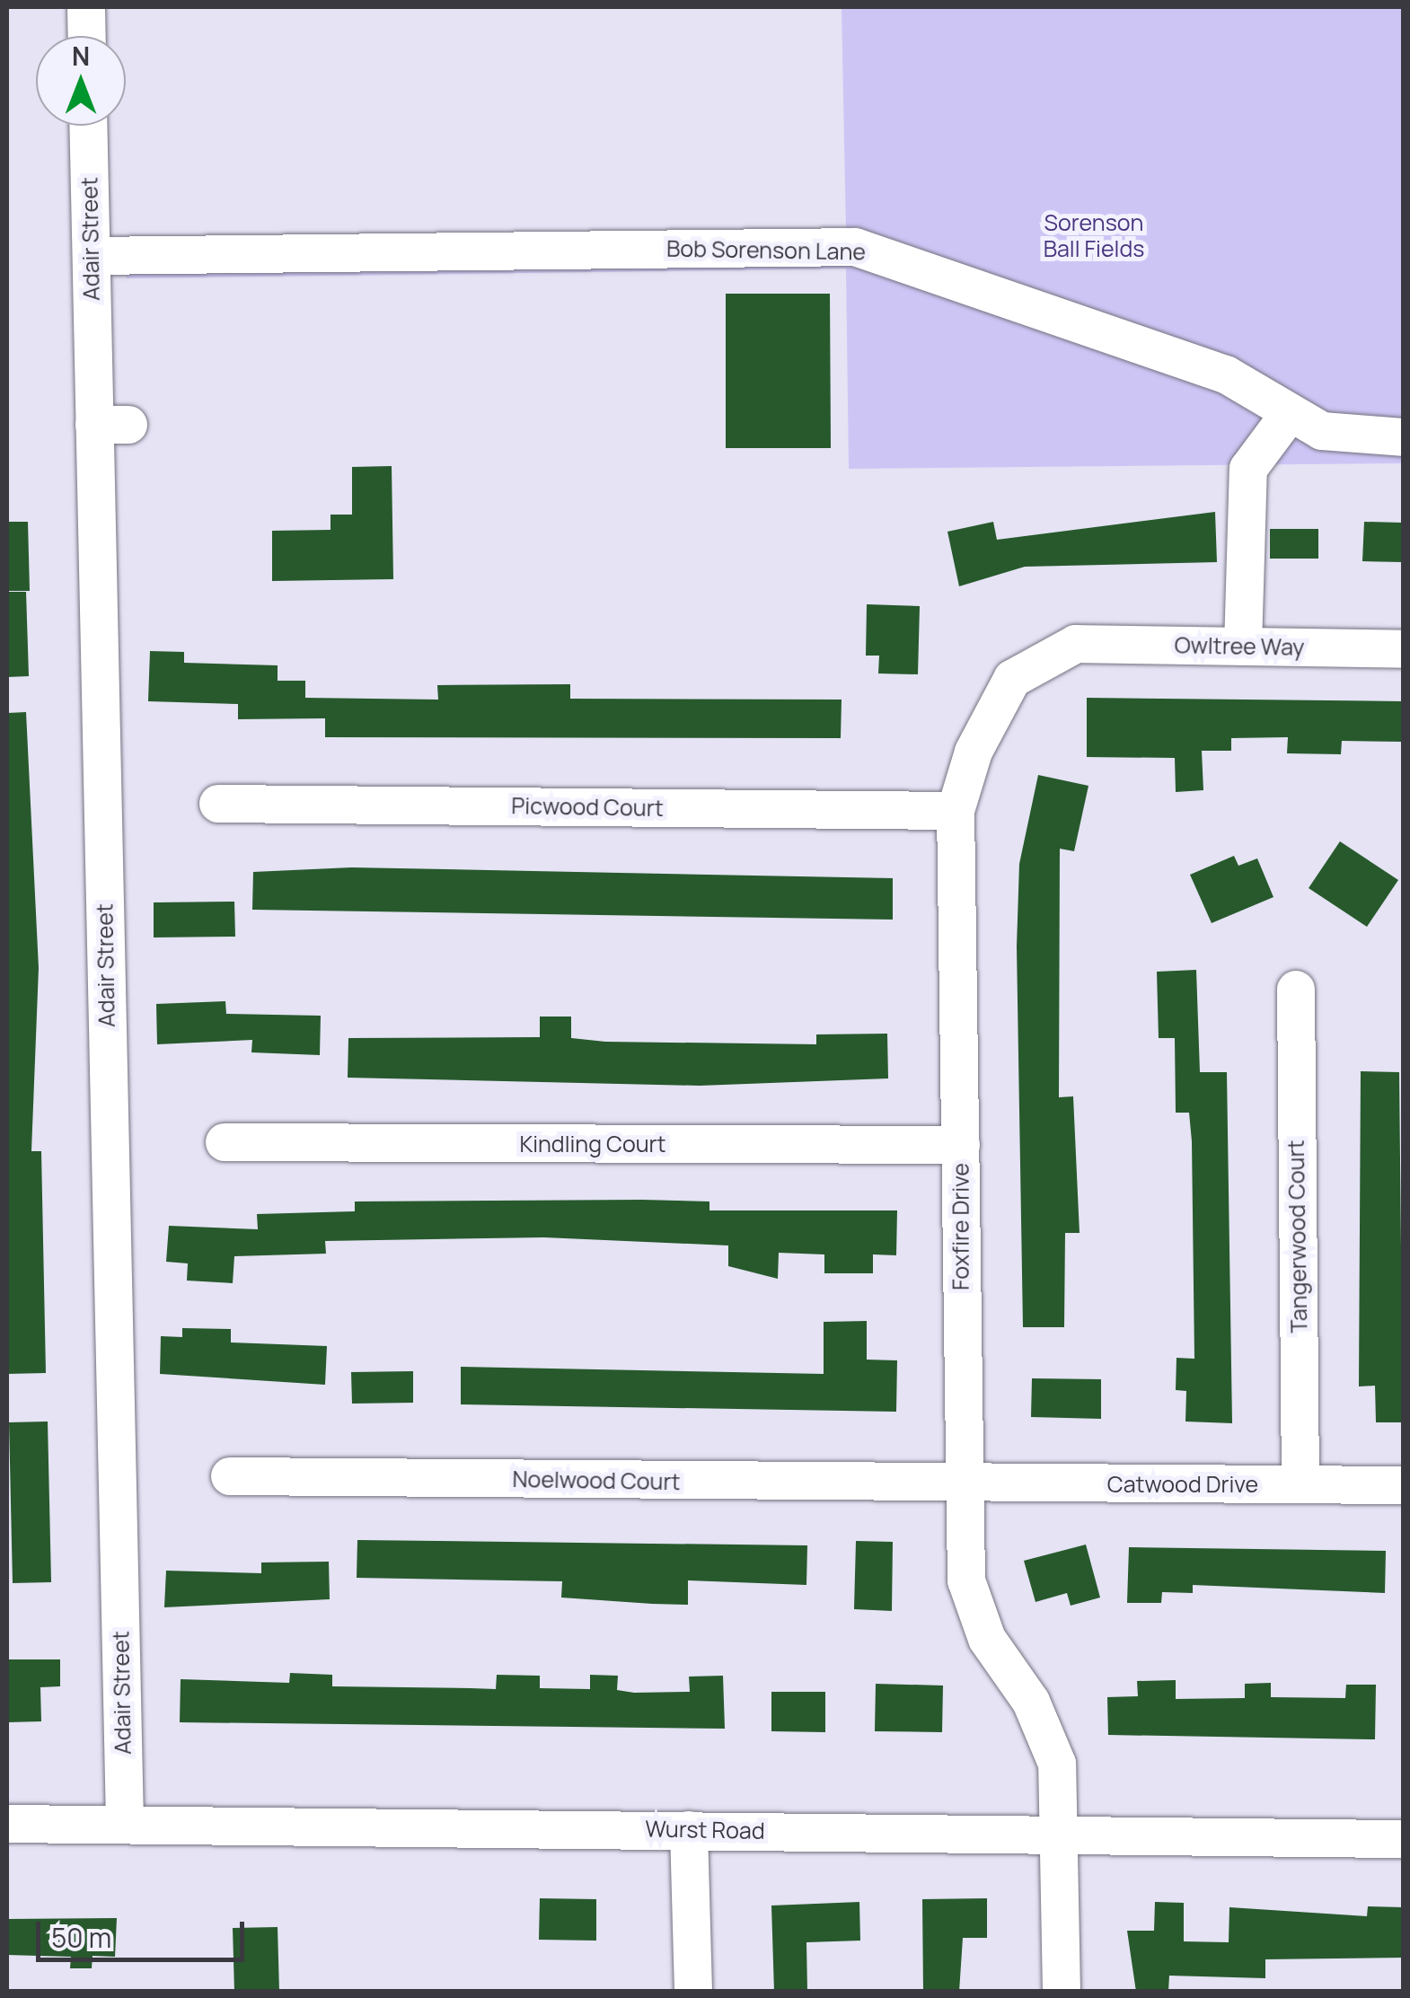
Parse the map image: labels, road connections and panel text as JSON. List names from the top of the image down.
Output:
{
  "streets": {
    "street": [
      "Adair Street",
      "Bob Sorenson Lane",
      "Owltree Way",
      "Picwood Court",
      "Kindling Court",
      "Foxfire Drive",
      "Tangerwood Court",
      "Noelwood Court",
      "Catwood Drive",
      "Wurst Road"
    ]
  },
  "crossings": [
    ["Adair Street", "Bob Sorenson Lane"],
    ["Adair Street", "Wurst Road"],
    ["Owltree Way", "Foxfire Drive"],
    ["Picwood Court", "Foxfire Drive"],
    ["Kindling Court", "Foxfire Drive"],
    ["Foxfire Drive", "Noelwood Court"],
    ["Foxfire Drive", "Catwood Drive"],
    ["Foxfire Drive", "Wurst Road"],
    ["Tangerwood Court", "Catwood Drive"],
    ["Noelwood Court", "Catwood Drive"]
  ],
  "parks": ["Sorenson Ball Fields"],
  "scale_bar": "50 m",
  "north": "top"
}
